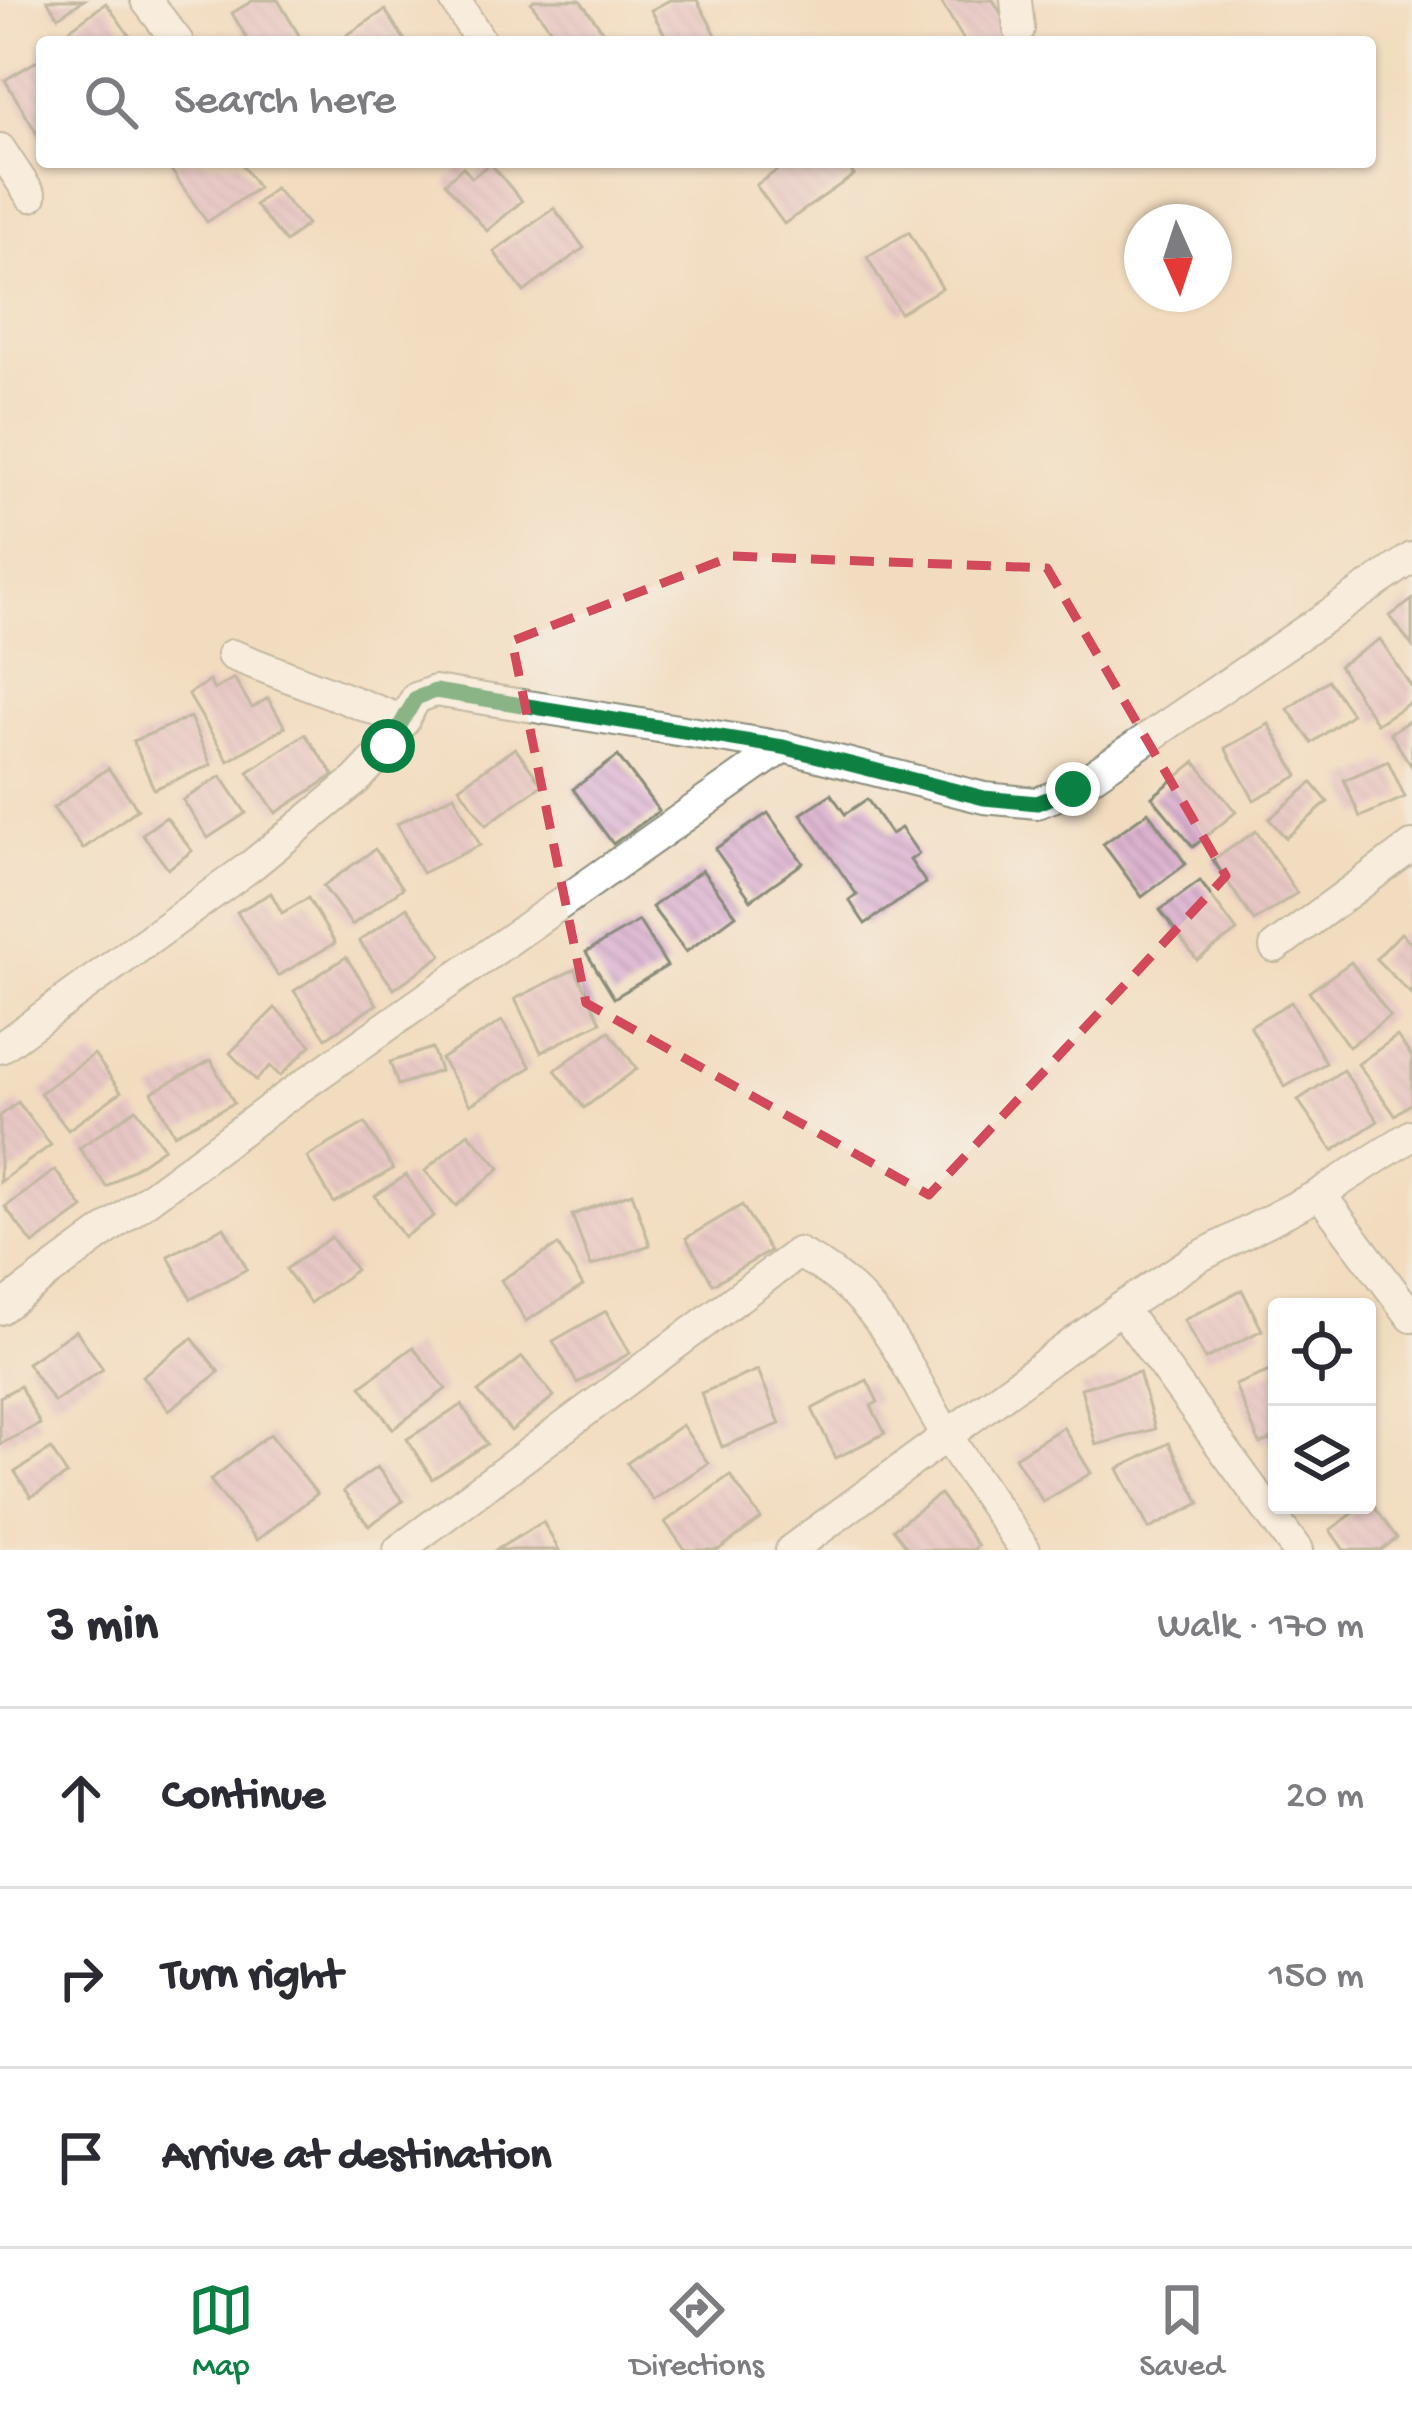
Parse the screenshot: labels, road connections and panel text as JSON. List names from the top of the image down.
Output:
{
  "north": "bottom",
  "page": {
    "search": "Search here",
    "heading": ["3 min", "Walk · 170 m"],
    "list": [
      ["Continue", "20 m"],
      ["Turn right", "150 m"],
      "Arrive at destination"
    ],
    "nav": ["Map", "Directions", "Saved"]
  }
}
